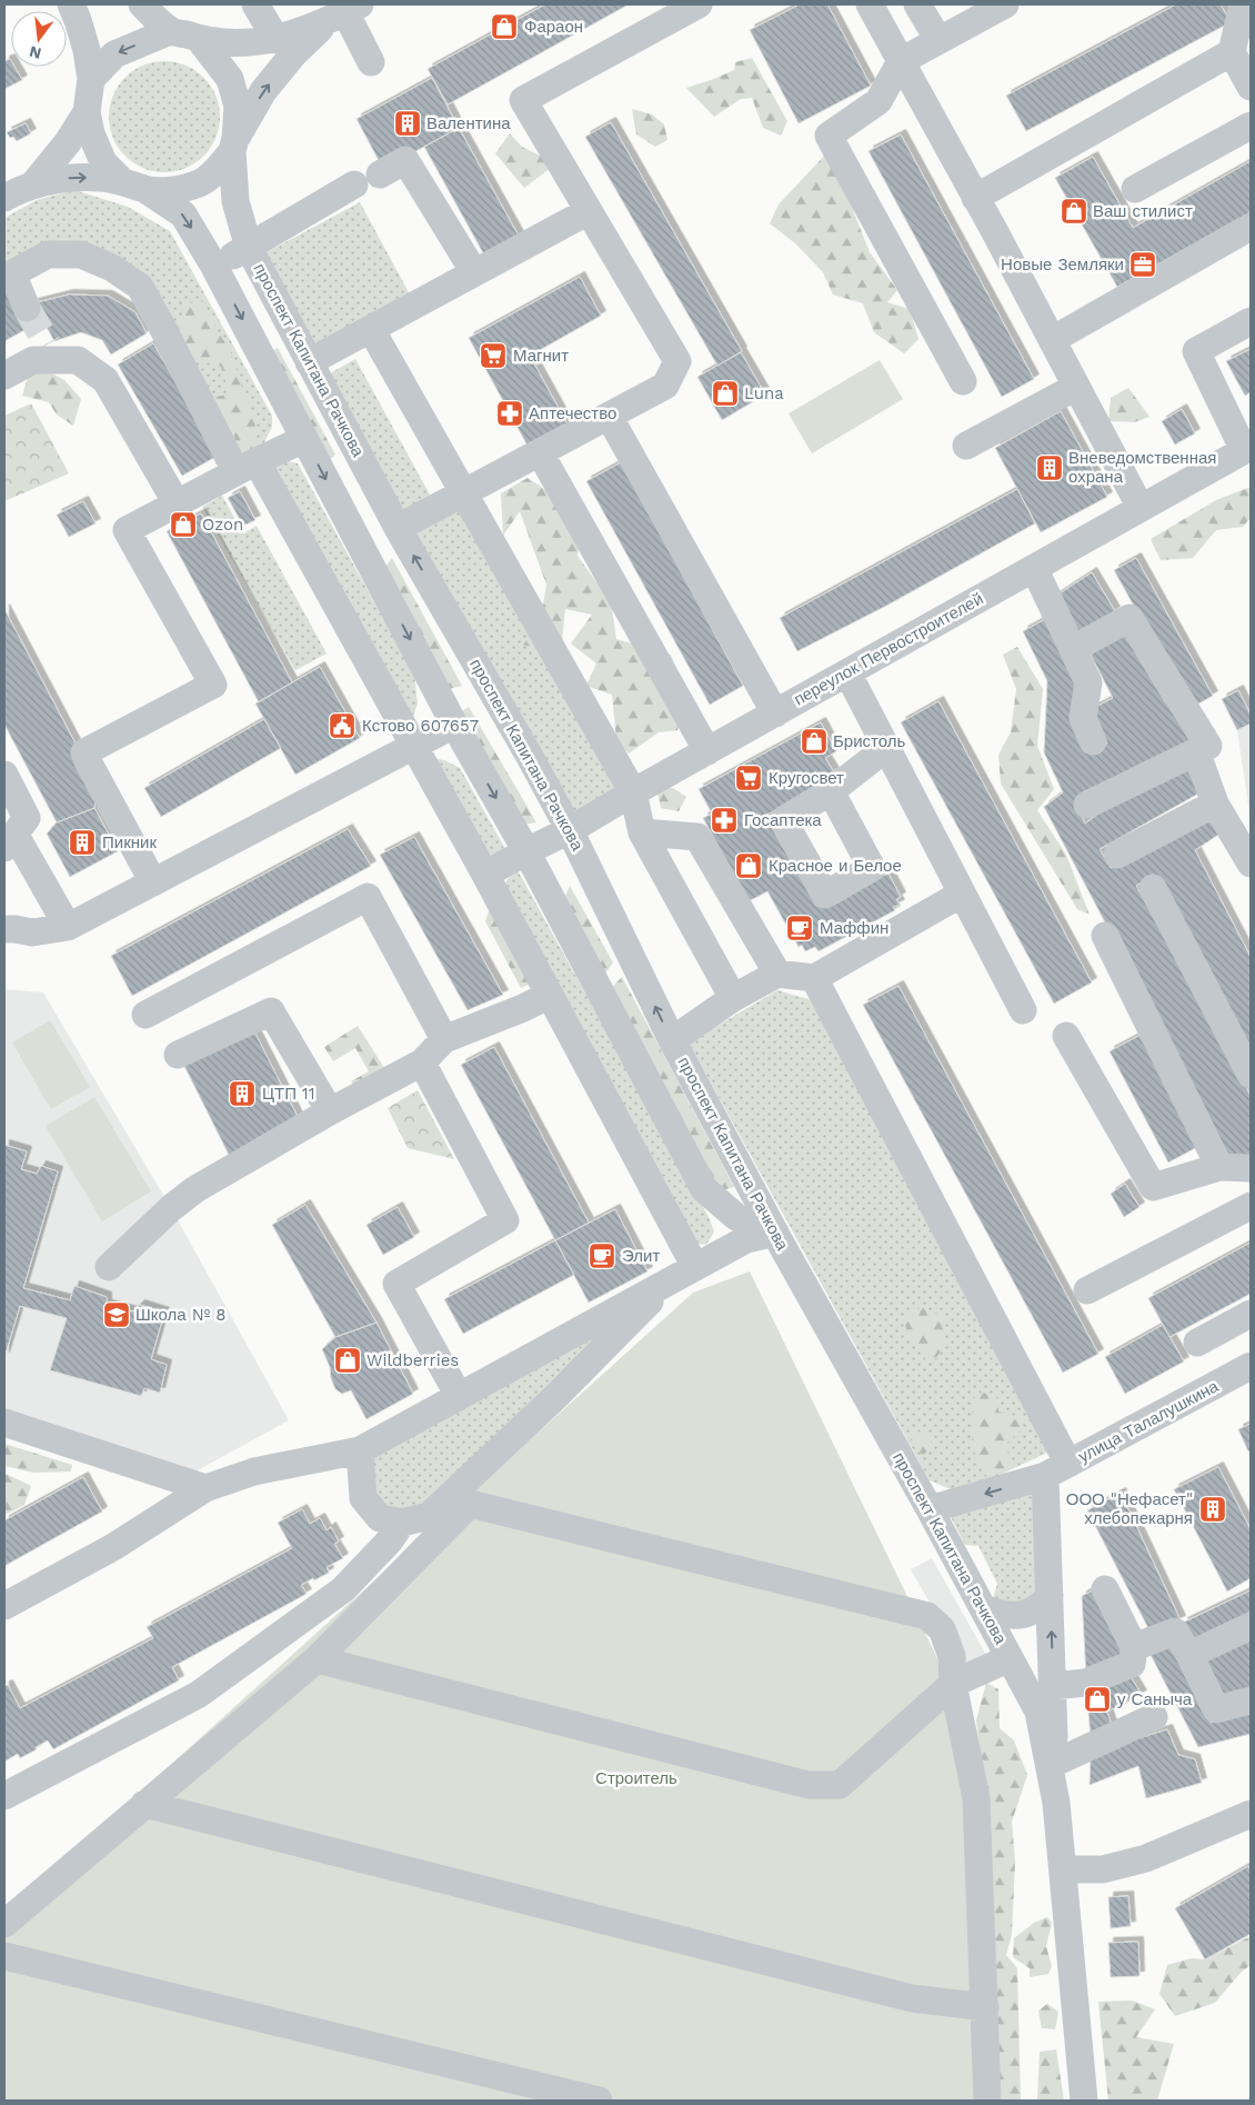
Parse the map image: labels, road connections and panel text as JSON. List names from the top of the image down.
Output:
{
  "streets": {
    "street": ["проспект Капитана Рачкова", "переулок Первостроителей", "улица Талалушкина"]
  },
  "crossings": [
    ["проспект Капитана Рачкова", "переулок Первостроителей"],
    ["проспект Капитана Рачкова", "улица Талалушкина"]
  ],
  "parks": ["Строитель"],
  "places": {
    "shop": [
      "Фараон",
      "Ваш стилист",
      "Luna",
      "Ozon",
      "Бристоль",
      "Красное и Белое",
      "Wildberries",
      "у Саныча"
    ],
    "building": [
      "Валентина",
      "Вневедомственная охрана",
      "Пикник",
      "ЦТП 11",
      "ООО \"Нефасет\" хлебопекарня"
    ],
    "office": ["Новые Земляки"],
    "supermarket": ["Магнит", "Кругосвет"],
    "pharmacy": ["Аптечество", "Госаптека"],
    "public building": ["Кстово 607657"],
    "cafe": ["Маффин", "Элит"],
    "school or university": ["Школа № 8"]
  },
  "north": "bottom"
}
